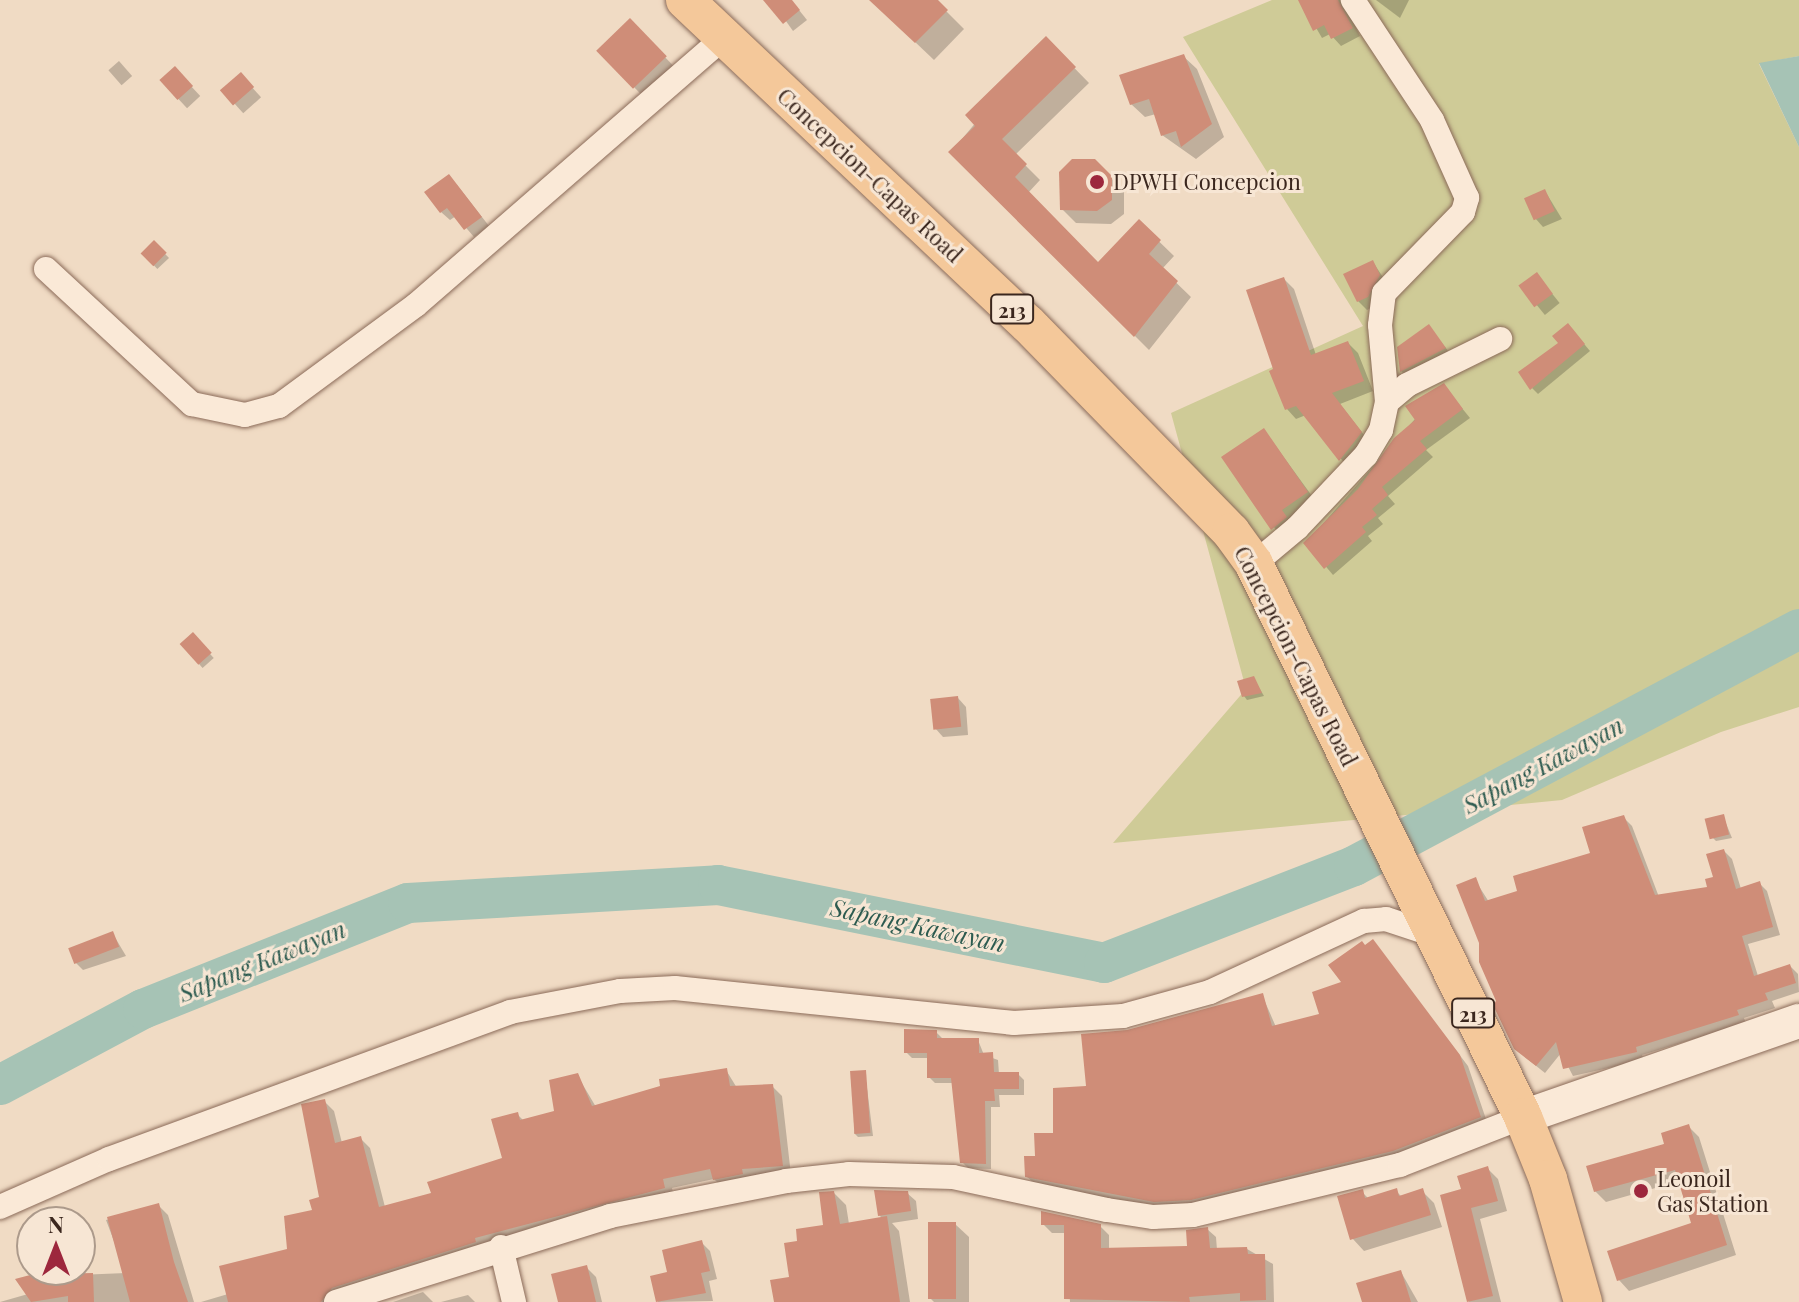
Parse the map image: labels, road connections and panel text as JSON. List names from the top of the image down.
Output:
{
  "streets": {
    "main road": ["Concepcion-Capas Road", "213"]
  },
  "crossings": [
    ["Concepcion-Capas Road", "213"]
  ],
  "water": ["Sapang Kawayan"],
  "places": ["DPWH Concepcion", "Leonoil Gas Station"],
  "north": "top"
}
